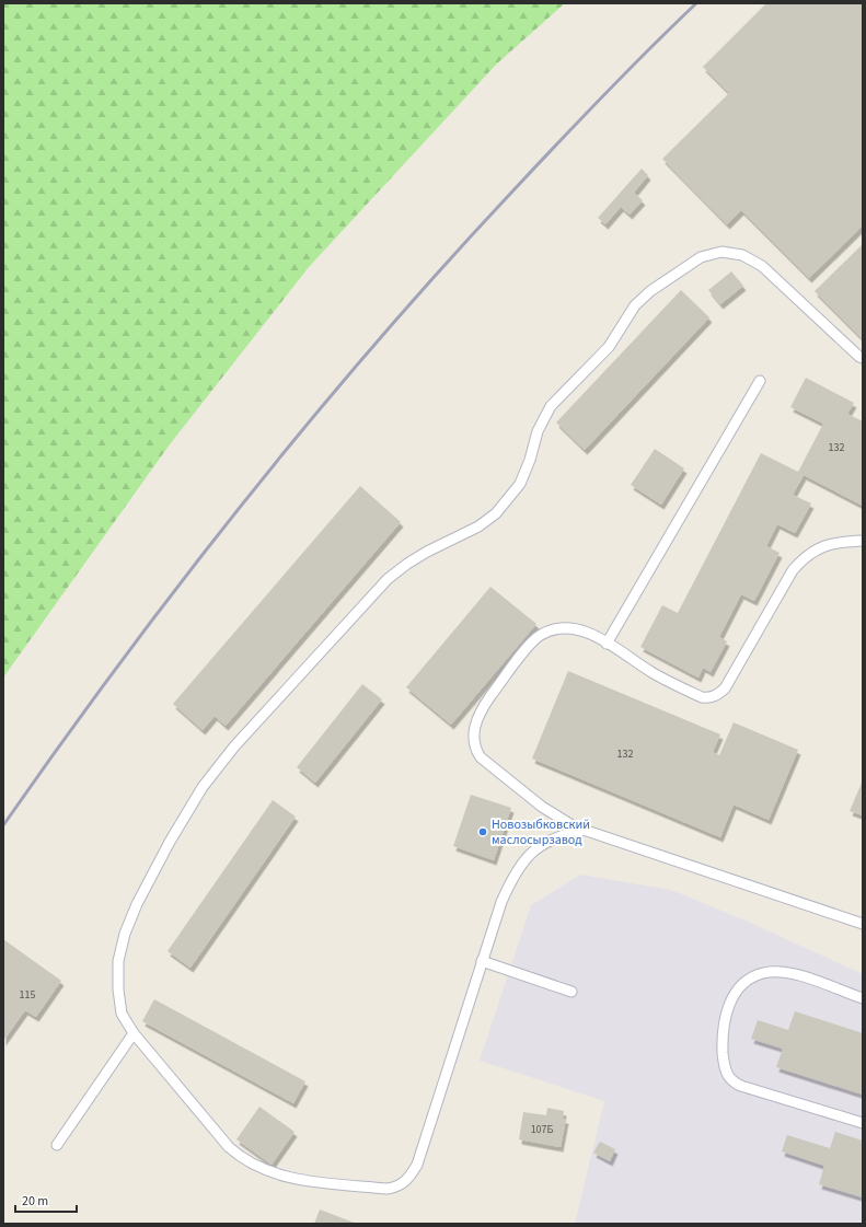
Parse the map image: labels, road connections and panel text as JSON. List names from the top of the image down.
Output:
{
  "places": ["Новозыбковский маслосырзавод"],
  "house_numbers": [
    "132",
    "132",
    "115",
    "107Б"
  ],
  "scale_bar": "20 m"
}
